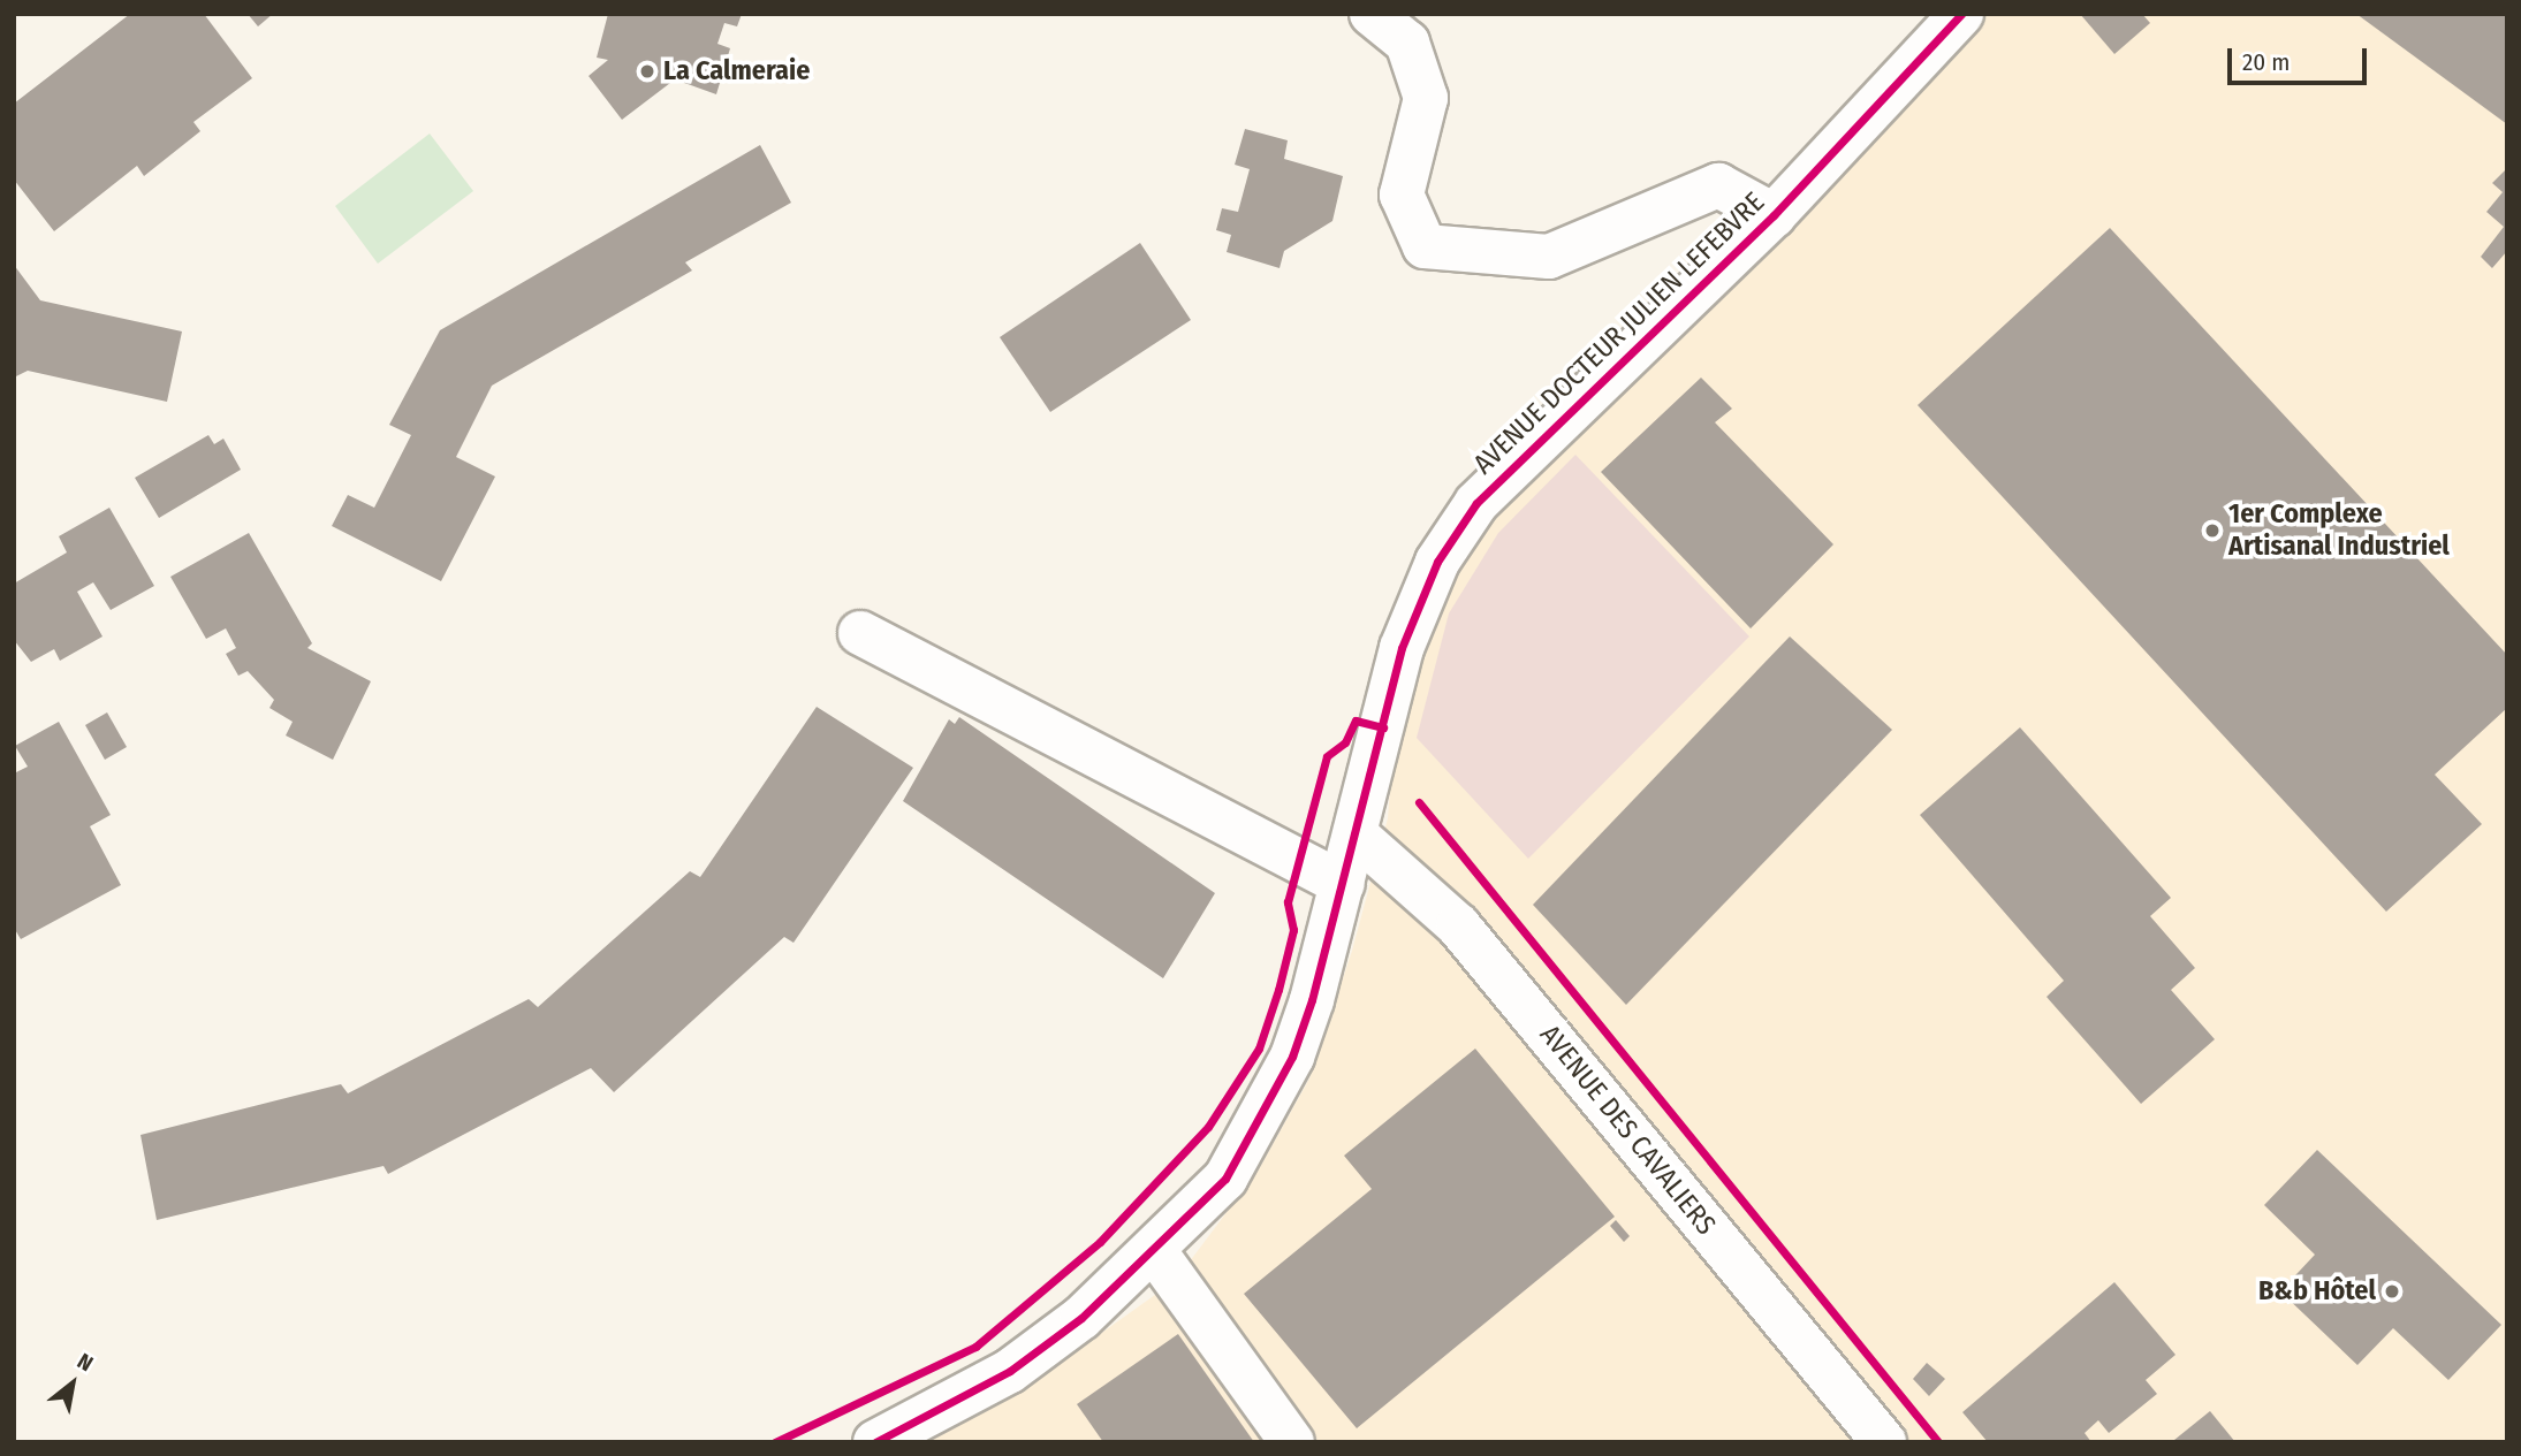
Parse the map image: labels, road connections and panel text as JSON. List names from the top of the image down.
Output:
{
  "streets": {
    "street": ["AVENUE DOCTEUR JULIEN LEFEBVRE", "AVENUE DES CAVALIERS"]
  },
  "crossings": [
    ["AVENUE DOCTEUR JULIEN LEFEBVRE", "AVENUE DES CAVALIERS"]
  ],
  "places": ["La Calmeraie", "1er Complexe Artisanal Industriel", "B&b Hôtel"],
  "scale_bar": "20 m",
  "north": "top right"
}
